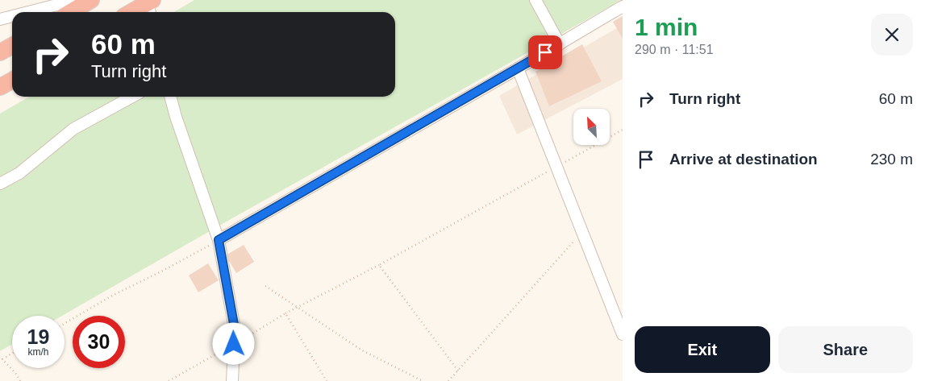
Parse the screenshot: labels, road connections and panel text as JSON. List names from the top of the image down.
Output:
{
  "north": "top left",
  "page": {
    "heading": ["1 min", "290 m · 11:51"],
    "turn": ["60 m", "Turn right"],
    "list": [
      {
        "name": "Turn right",
        "value": "60 m"
      },
      {
        "name": "Arrive at destination",
        "value": "230 m"
      }
    ],
    "speed": "19 km/h",
    "limit": "30",
    "buttons": ["Exit", "Share"]
  }
}
